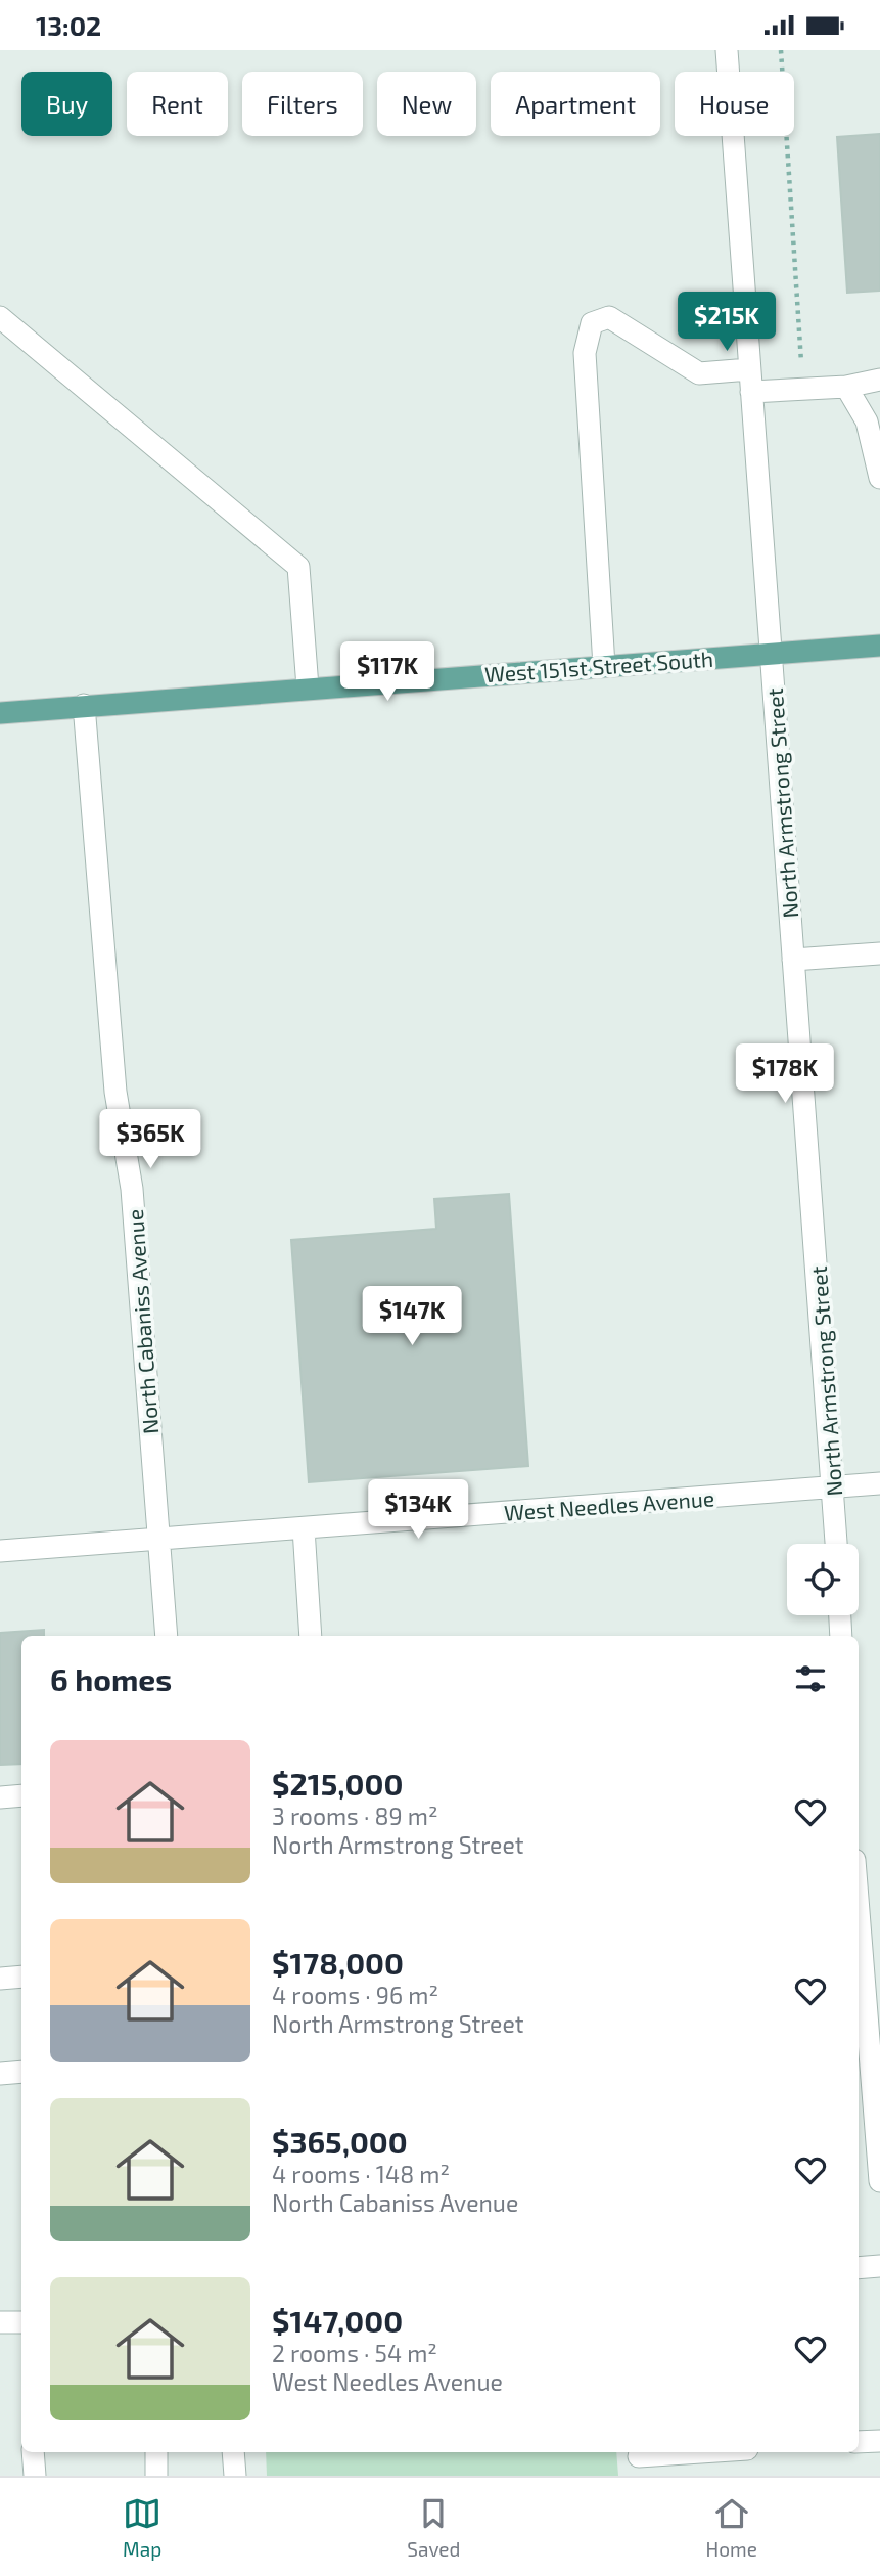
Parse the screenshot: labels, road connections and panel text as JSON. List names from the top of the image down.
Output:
{
  "streets": {
    "main road": ["West 151st Street South"],
    "street": ["North Armstrong Street", "North Cabaniss Avenue", "West Needles Avenue"]
  },
  "crossings": [
    ["West 151st Street South", "North Armstrong Street"],
    ["West 151st Street South", "North Cabaniss Avenue"],
    ["North Armstrong Street", "West Needles Avenue"],
    ["North Cabaniss Avenue", "West Needles Avenue"]
  ],
  "page": {
    "status": "13:02",
    "chip": [
      "Buy",
      "Rent",
      "Filters",
      "New",
      "Apartment",
      "House"
    ],
    "price": [
      "$215K",
      "$117K",
      "$178K",
      "$365K",
      "$147K",
      "$134K"
    ],
    "heading": "6 homes",
    "list": [
      {
        "name": "$215,000",
        "note": "3 rooms · 89 m² · North Armstrong Street"
      },
      {
        "name": "$178,000",
        "note": "4 rooms · 96 m² · North Armstrong Street"
      },
      {
        "name": "$365,000",
        "note": "4 rooms · 148 m² · North Cabaniss Avenue"
      },
      {
        "name": "$147,000",
        "note": "2 rooms · 54 m² · West Needles Avenue"
      }
    ],
    "tabs": ["Map", "Saved", "Home"]
  }
}
